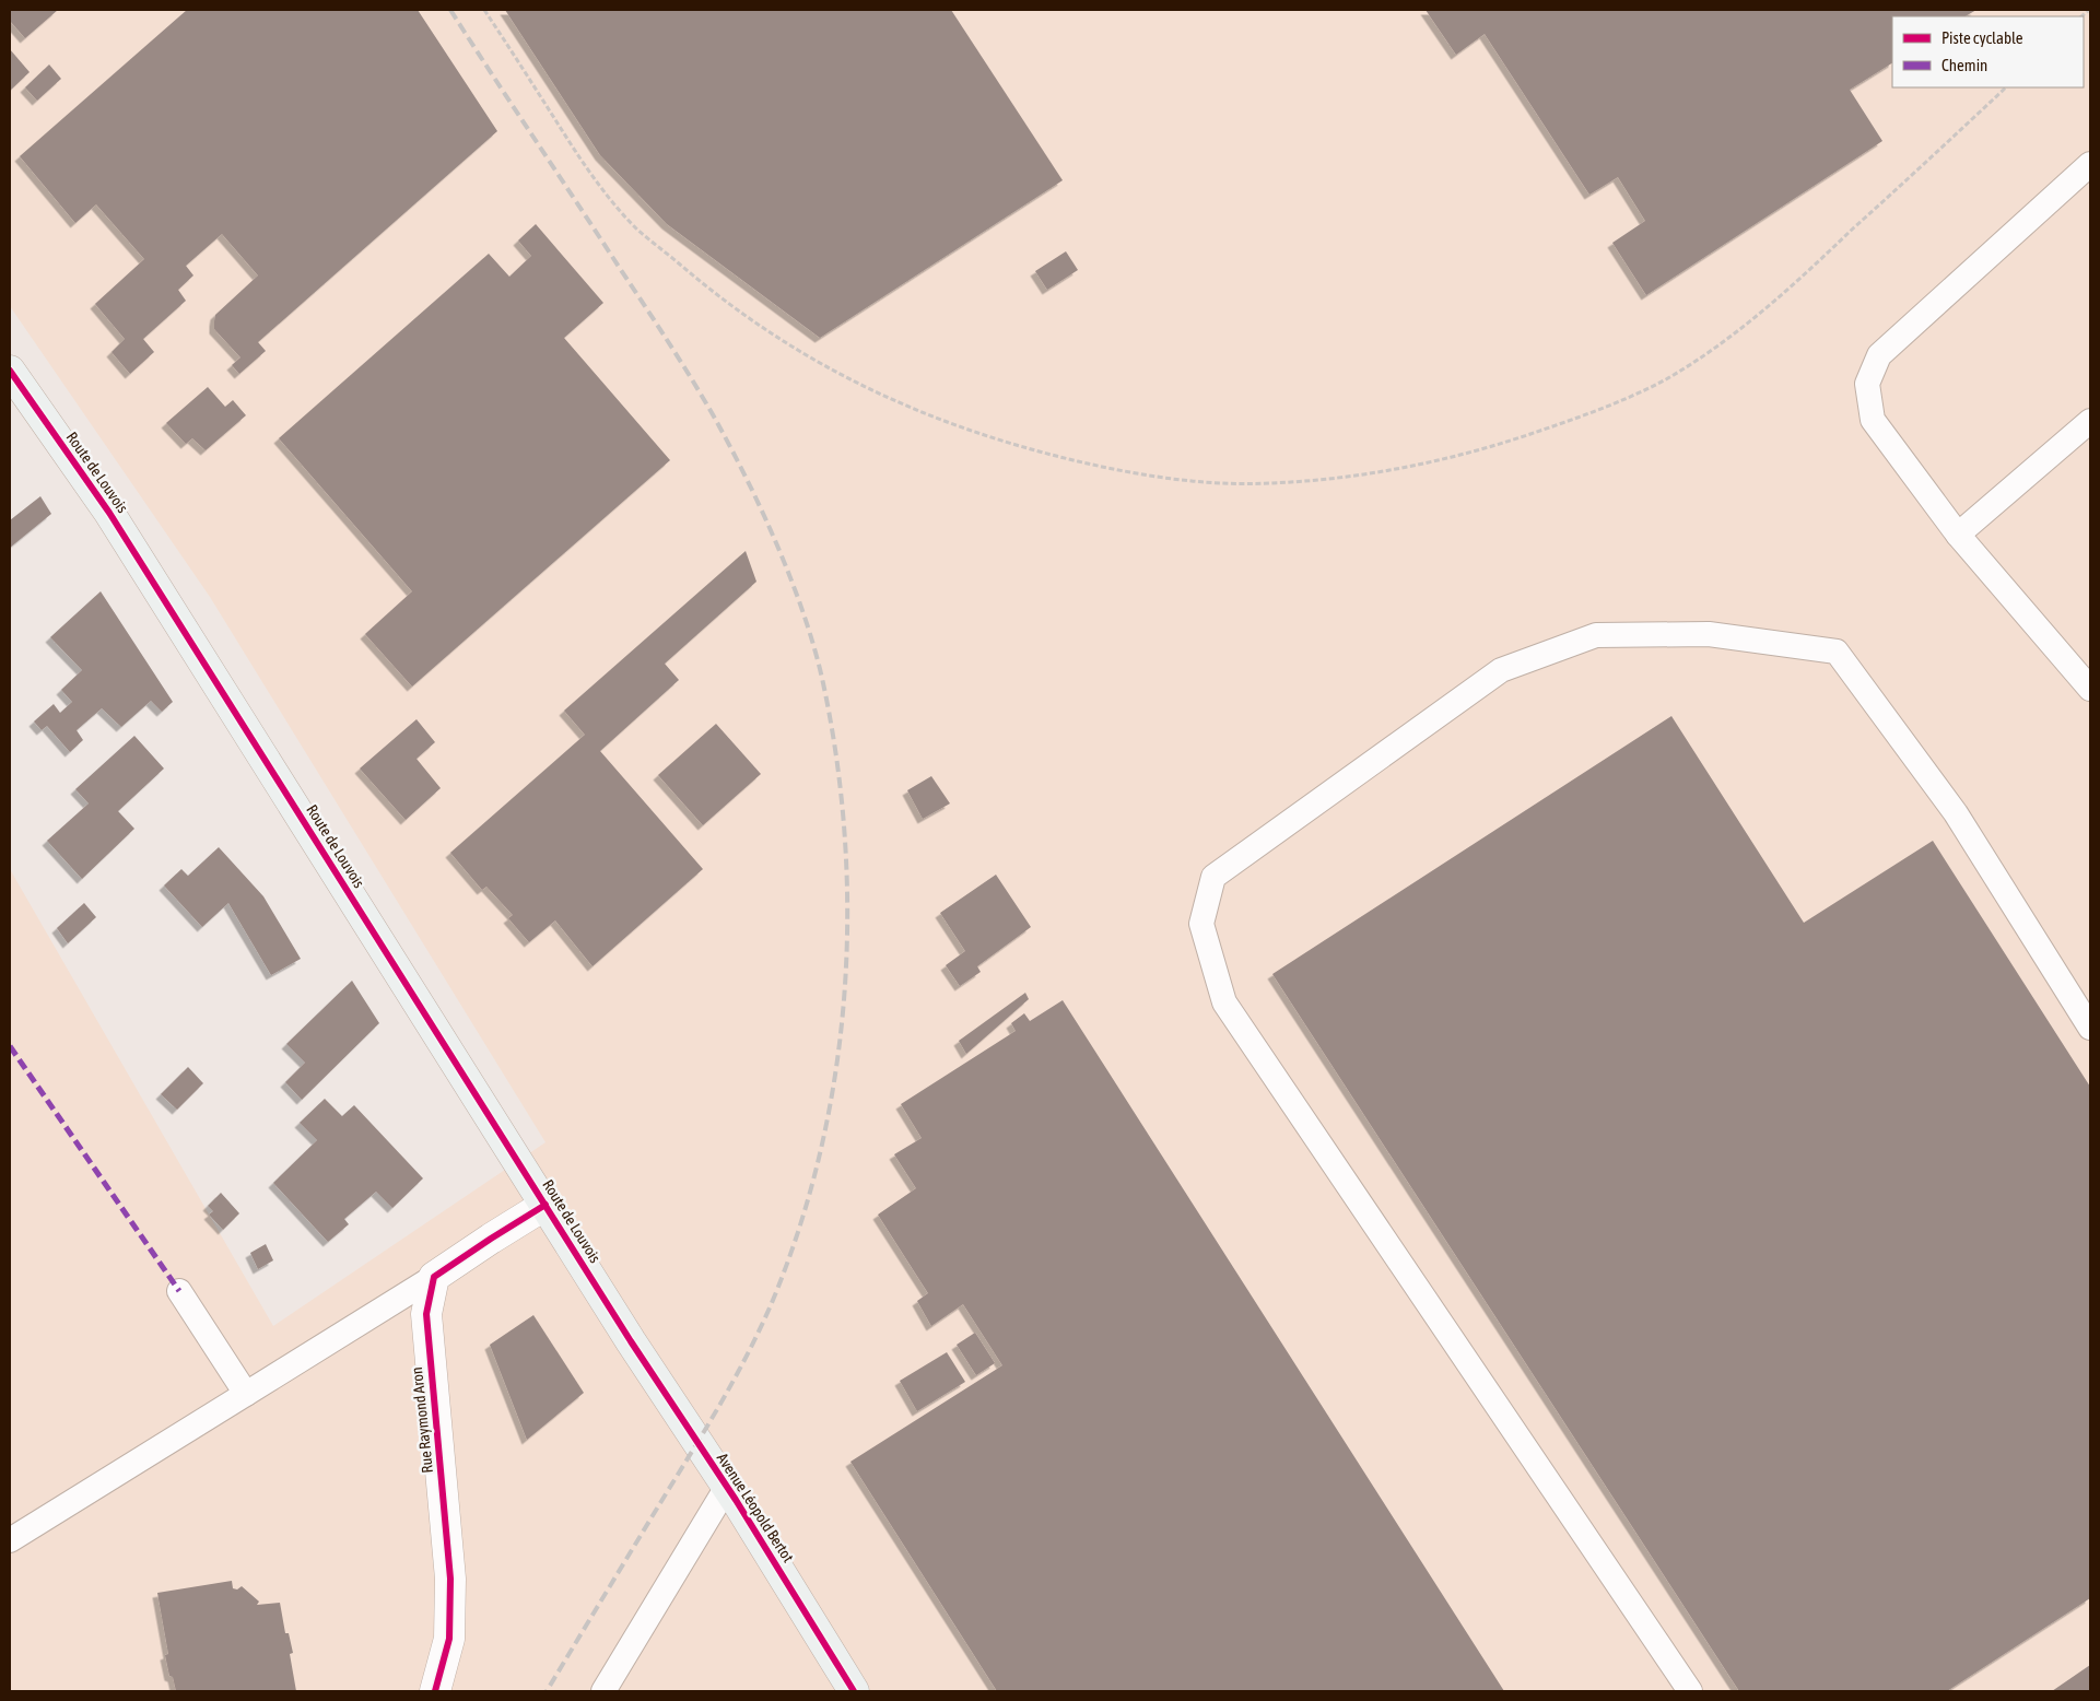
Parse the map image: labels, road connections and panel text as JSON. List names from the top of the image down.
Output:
{
  "streets": {
    "street": ["Route de Louvois", "Rue Raymond Aron", "Avenue Léopold Bertot"]
  },
  "crossings": [
    ["Route de Louvois", "Avenue Léopold Bertot"]
  ],
  "legend": ["Piste cyclable", "Chemin"]
}
